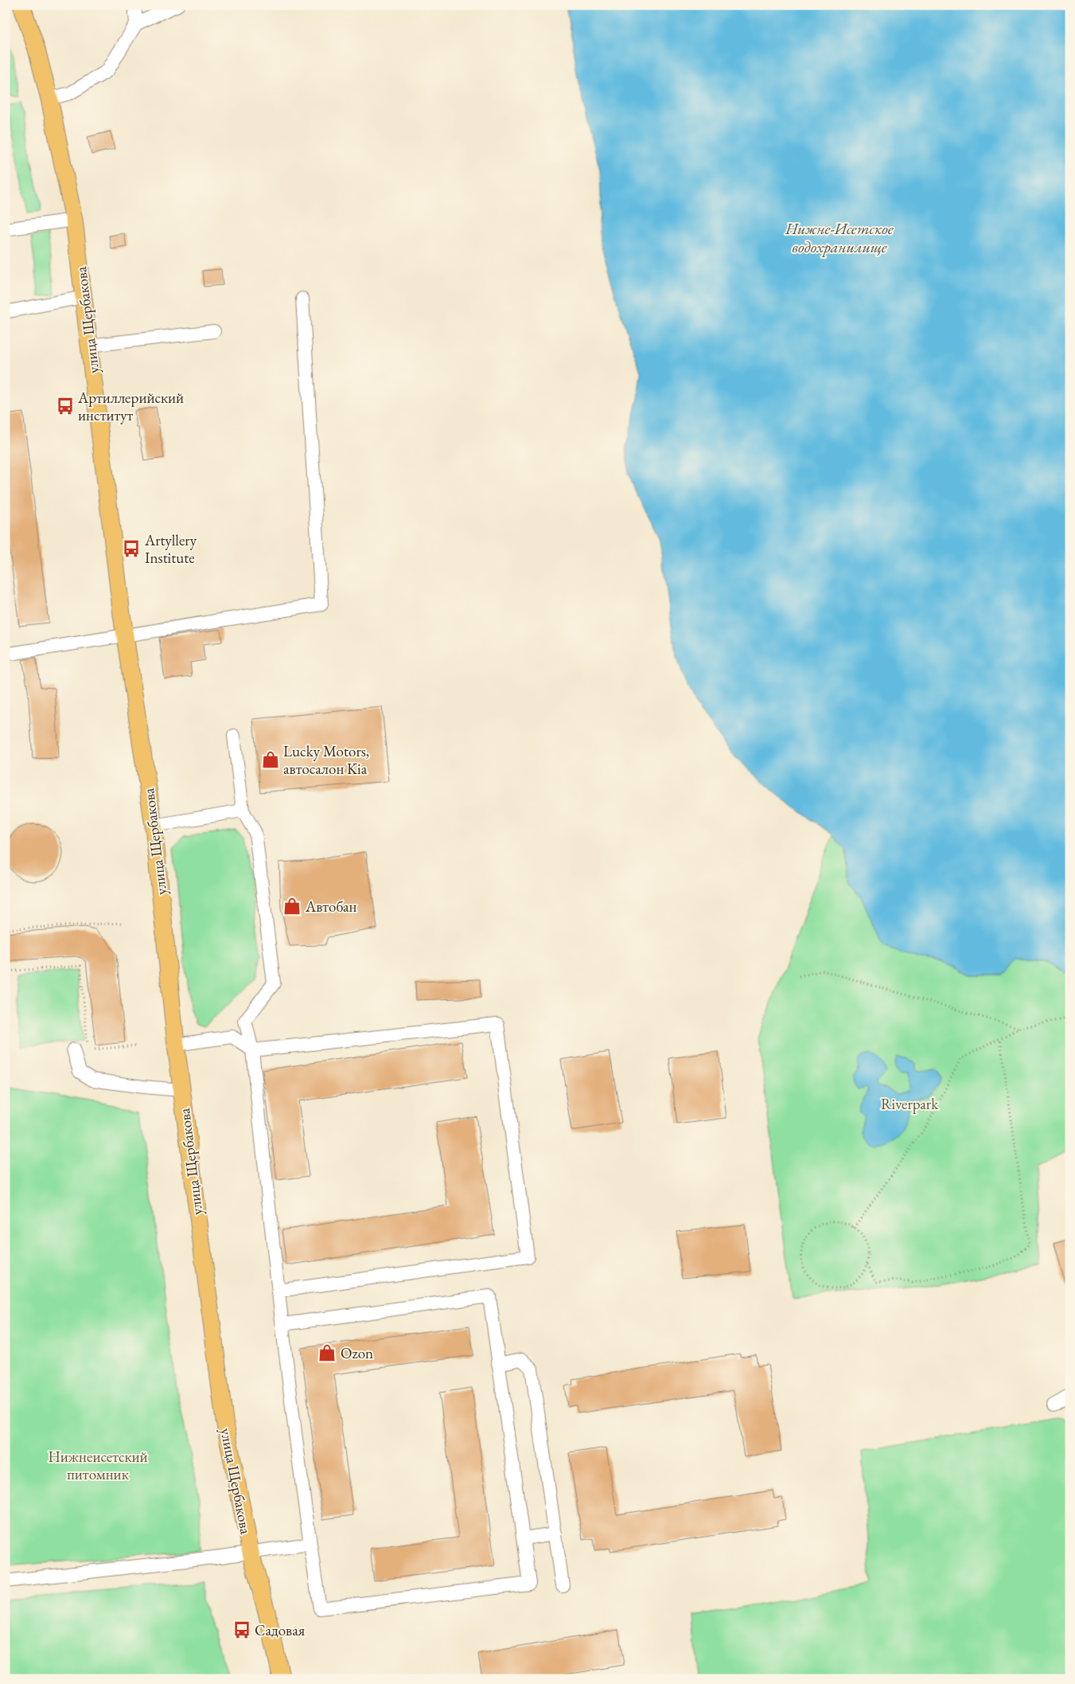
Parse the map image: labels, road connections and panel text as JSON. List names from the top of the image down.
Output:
{
  "streets": {
    "main road": ["улица Щербакова"]
  },
  "water": ["Нижне-Исетское водохранилище"],
  "parks": ["Riverpark", "Нижнеисетский питомник"],
  "places": {
    "bus stop": ["Артиллерийский институт", "Artyllery Institute", "Садовая"],
    "shop": ["Lucky Motors, автосалон Kia", "Автобан", "Ozon"]
  }
}
